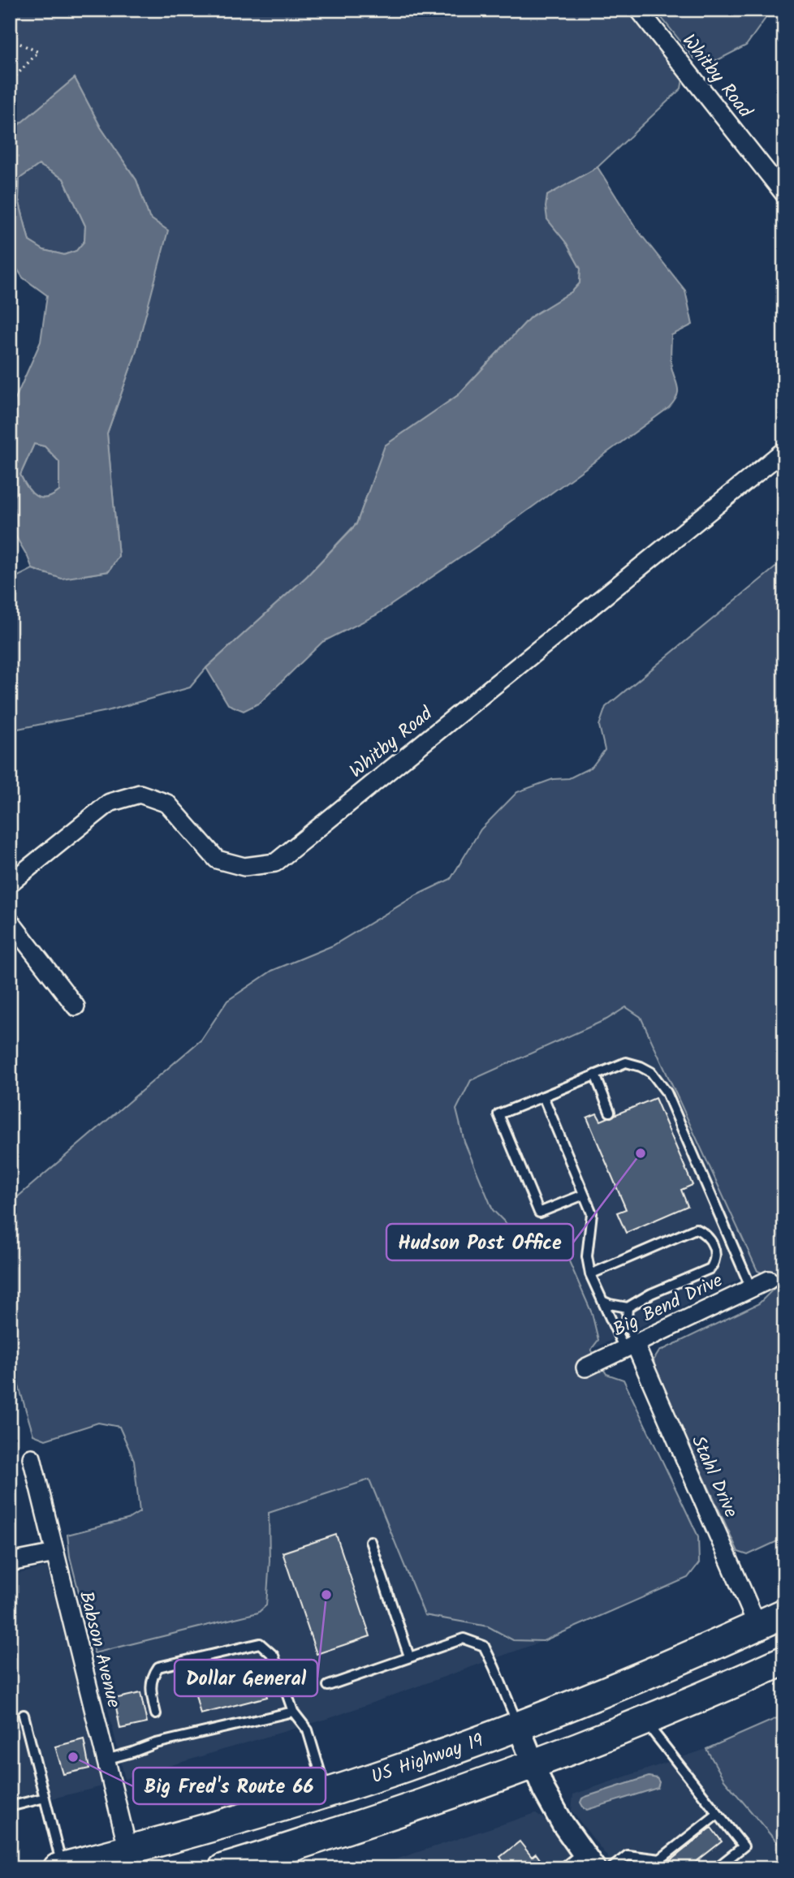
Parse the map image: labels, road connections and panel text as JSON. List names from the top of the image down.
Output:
{
  "streets": {
    "highway": ["US Highway 19"],
    "street": [
      "Whitby Road",
      "Big Bend Drive",
      "Stahl Drive",
      "Babson Avenue"
    ]
  },
  "crossings": [
    ["Big Bend Drive", "Stahl Drive"],
    ["Stahl Drive", "US Highway 19"],
    ["Babson Avenue", "US Highway 19"]
  ],
  "places": ["Hudson Post Office", "Dollar General", "Big Fred's Route 66"]
}
